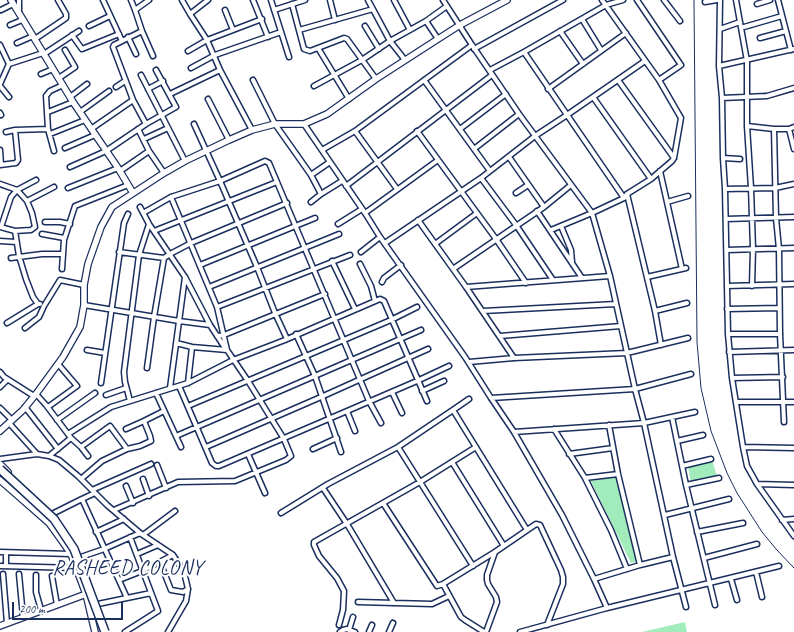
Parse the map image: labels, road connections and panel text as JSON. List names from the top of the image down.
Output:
{
  "districts": ["RASHEED COLONY"],
  "scale_bar": "200 m"
}
